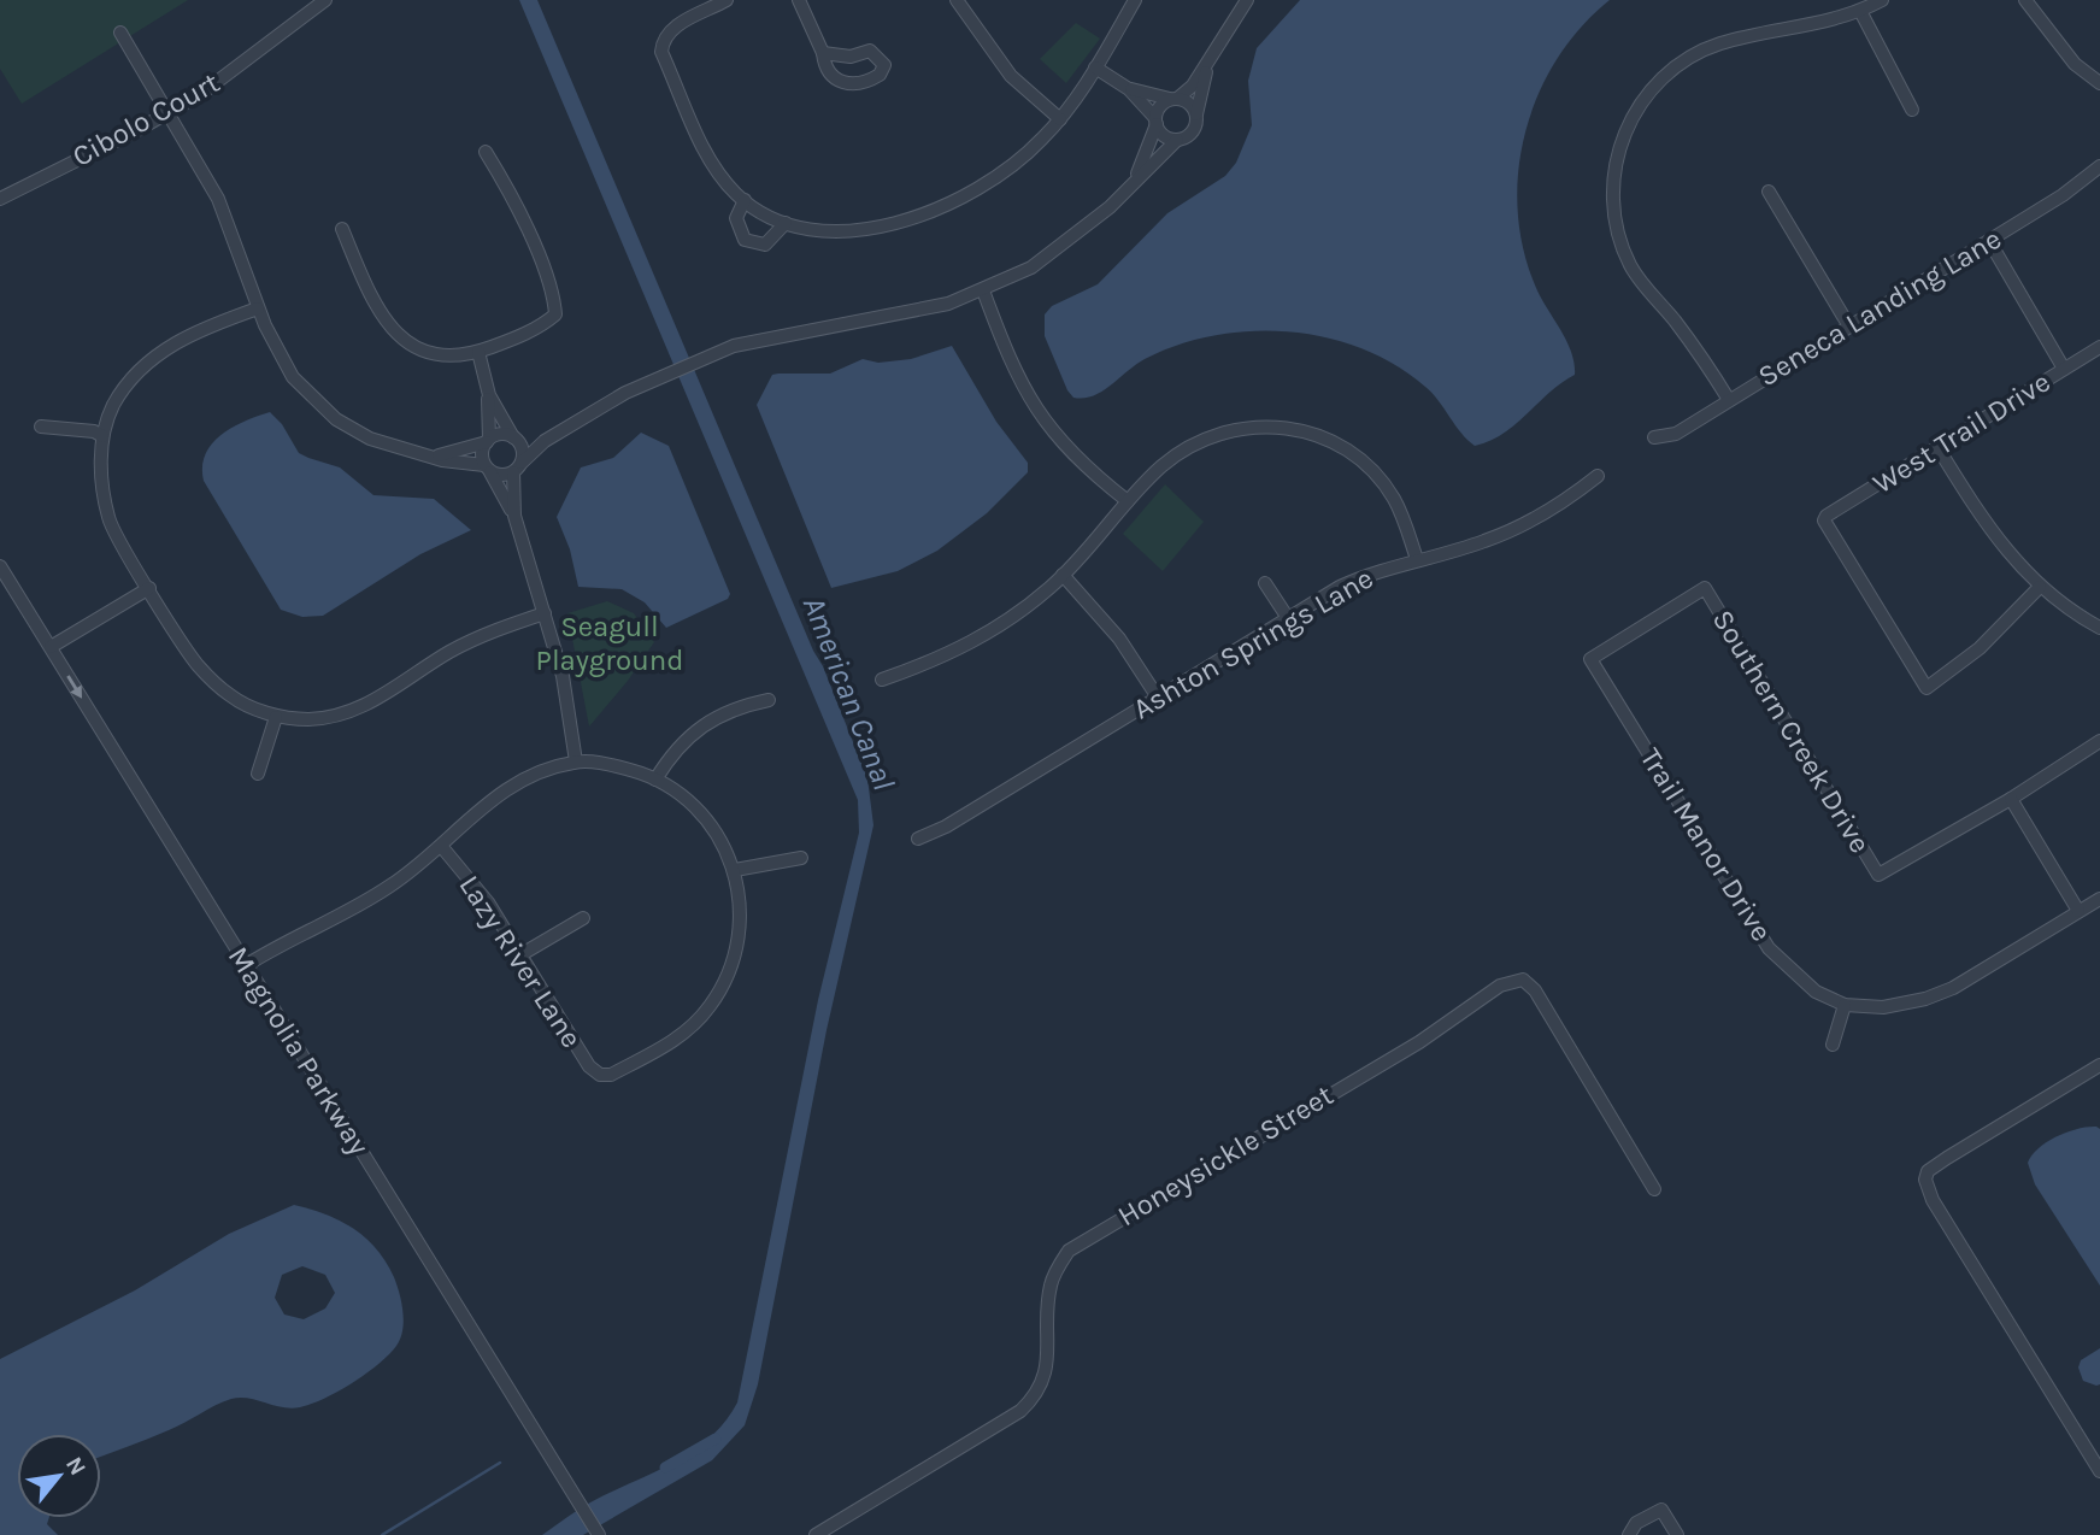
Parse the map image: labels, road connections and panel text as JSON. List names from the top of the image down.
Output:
{
  "streets": {
    "street": [
      "Cibolo Court",
      "Seneca Landing Lane",
      "West Trail Drive",
      "Ashton Springs Lane",
      "Southern Creek Drive",
      "Trail Manor Drive",
      "Lazy River Lane",
      "Magnolia Parkway",
      "Honeysickle Street"
    ]
  },
  "crossings": [
    ["Southern Creek Drive", "Trail Manor Drive"]
  ],
  "water": ["American Canal"],
  "parks": ["Seagull Playground"],
  "north": "top right"
}
